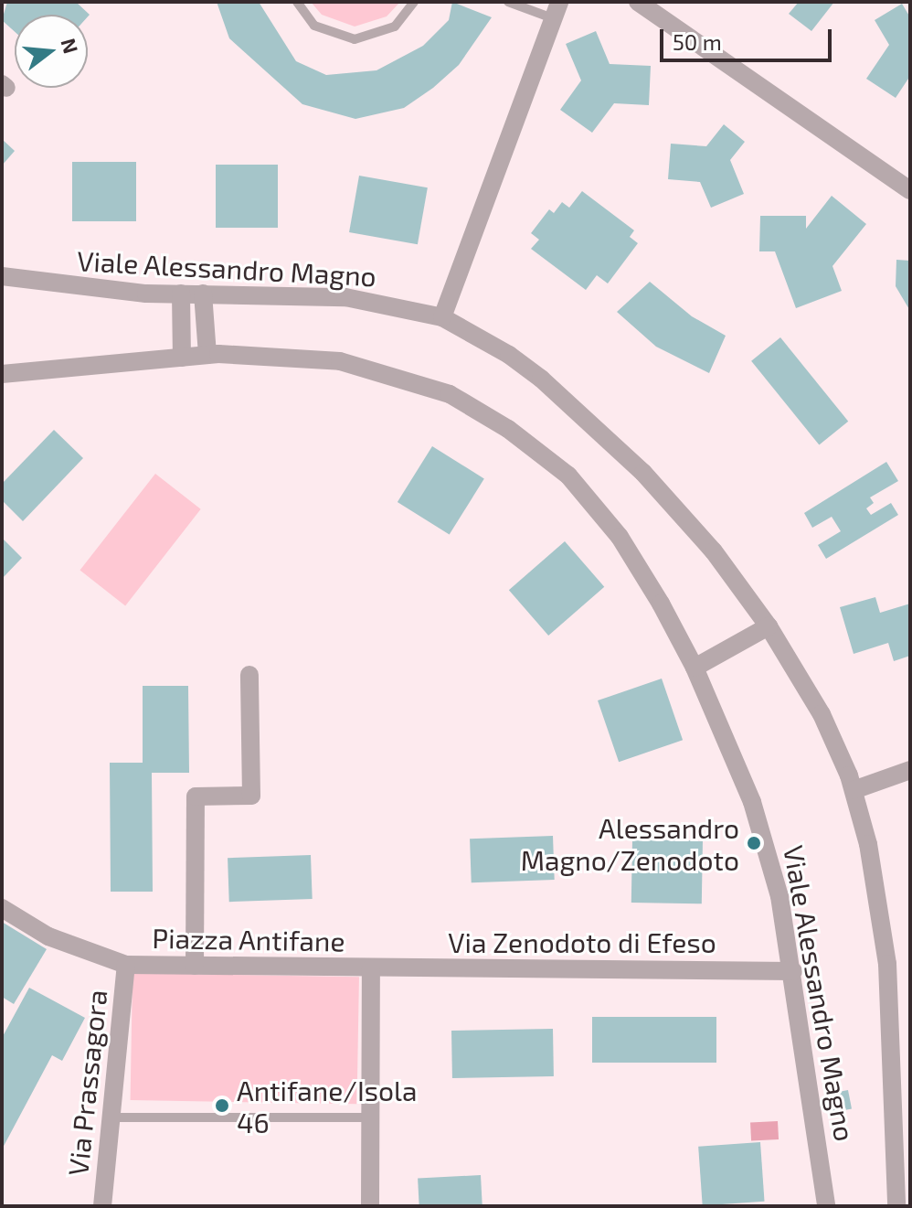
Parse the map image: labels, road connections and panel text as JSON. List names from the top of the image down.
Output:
{
  "streets": {
    "street": [
      "Viale Alessandro Magno",
      "Piazza Antifane",
      "Via Zenodoto di Efeso",
      "Via Prassagora"
    ]
  },
  "crossings": [
    ["Viale Alessandro Magno", "Via Zenodoto di Efeso"],
    ["Piazza Antifane", "Via Zenodoto di Efeso"],
    ["Piazza Antifane", "Via Prassagora"]
  ],
  "places": ["Alessandro Magno/Zenodoto", "Antifane/Isola 46"],
  "scale_bar": "50 m",
  "north": "right"
}
